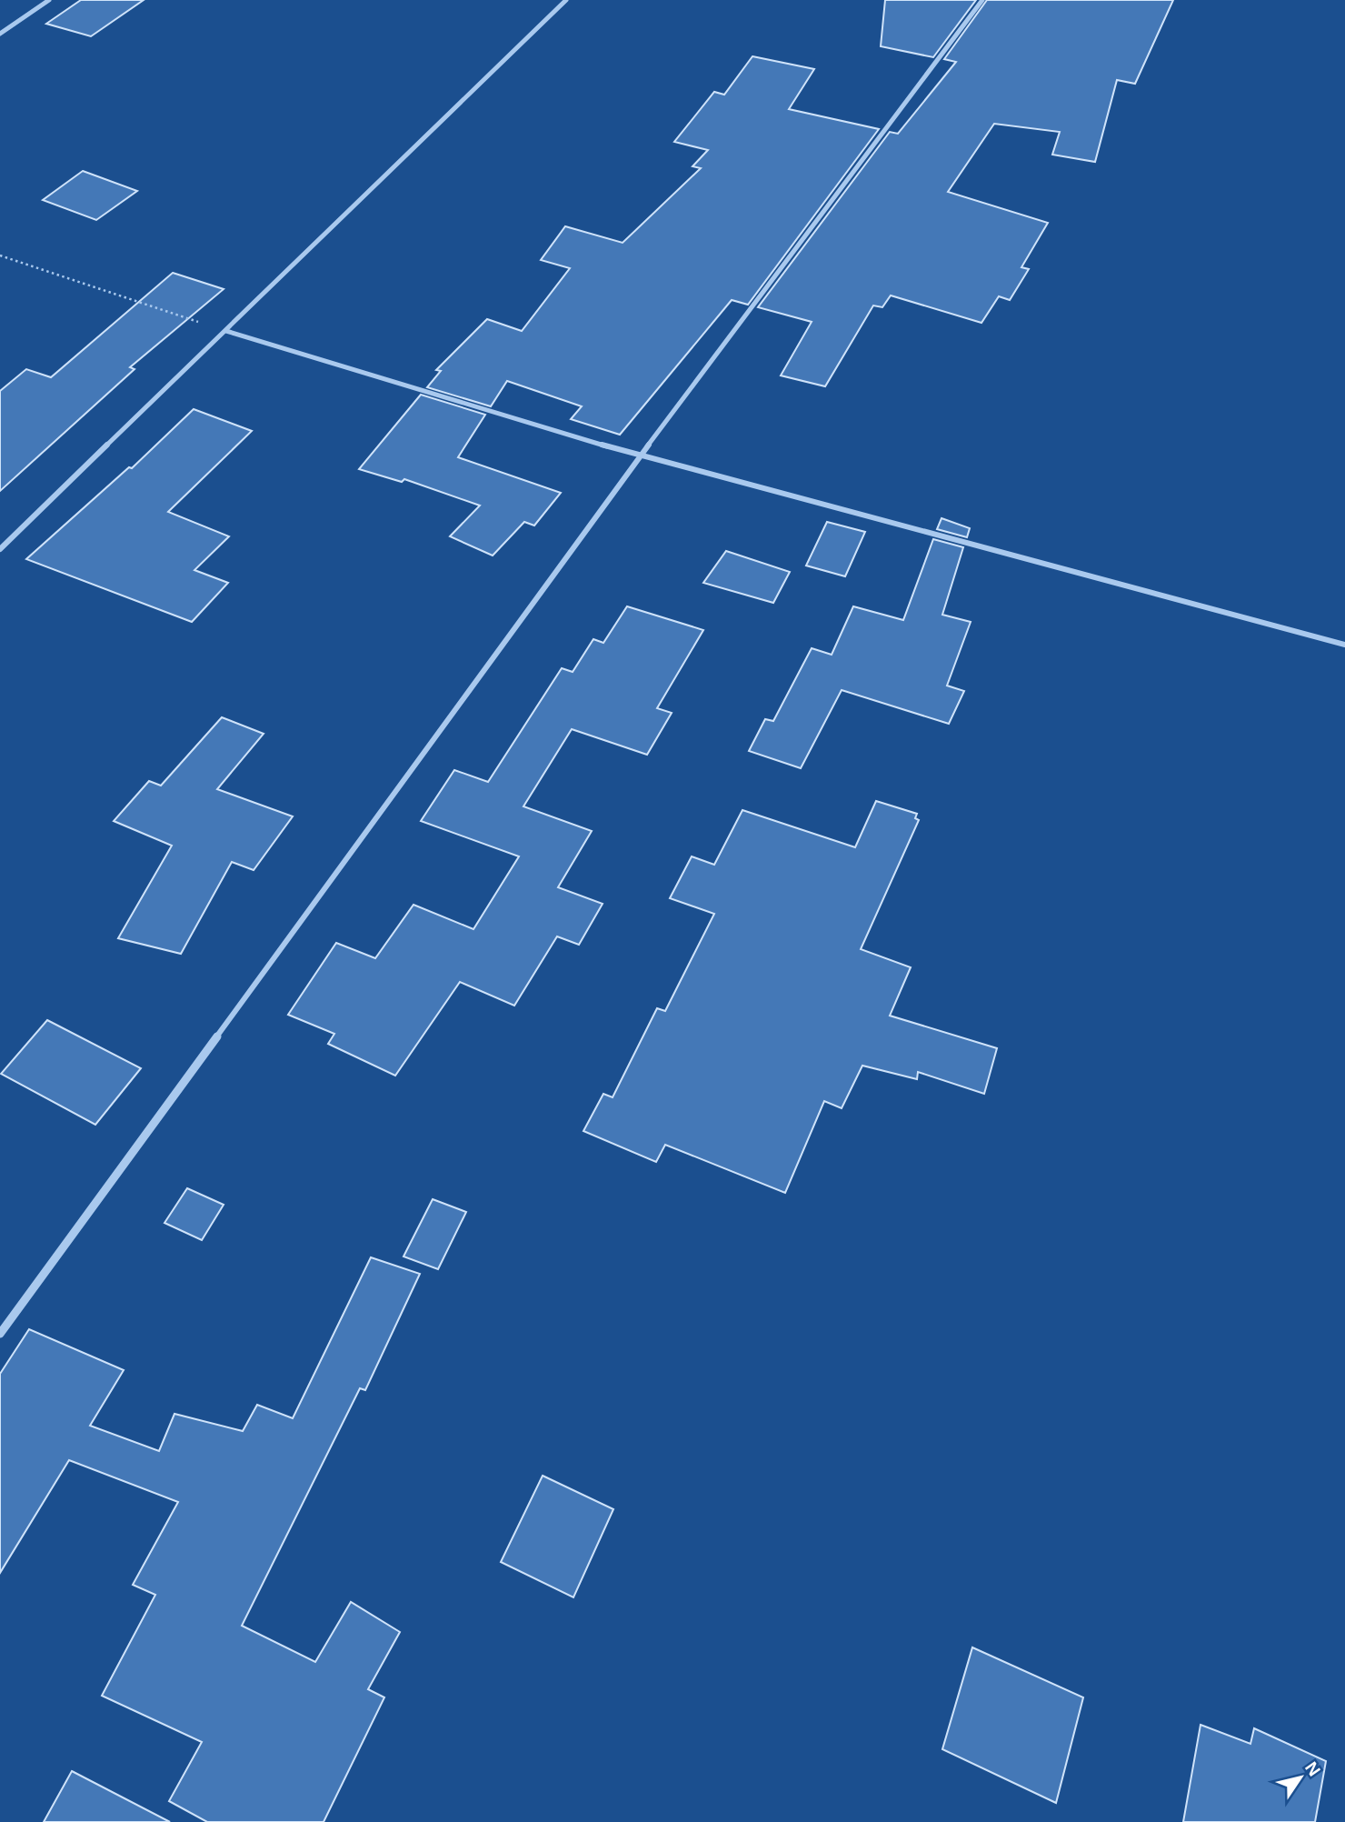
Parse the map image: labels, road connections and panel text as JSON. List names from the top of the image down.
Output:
{
  "north": "top right"
}
